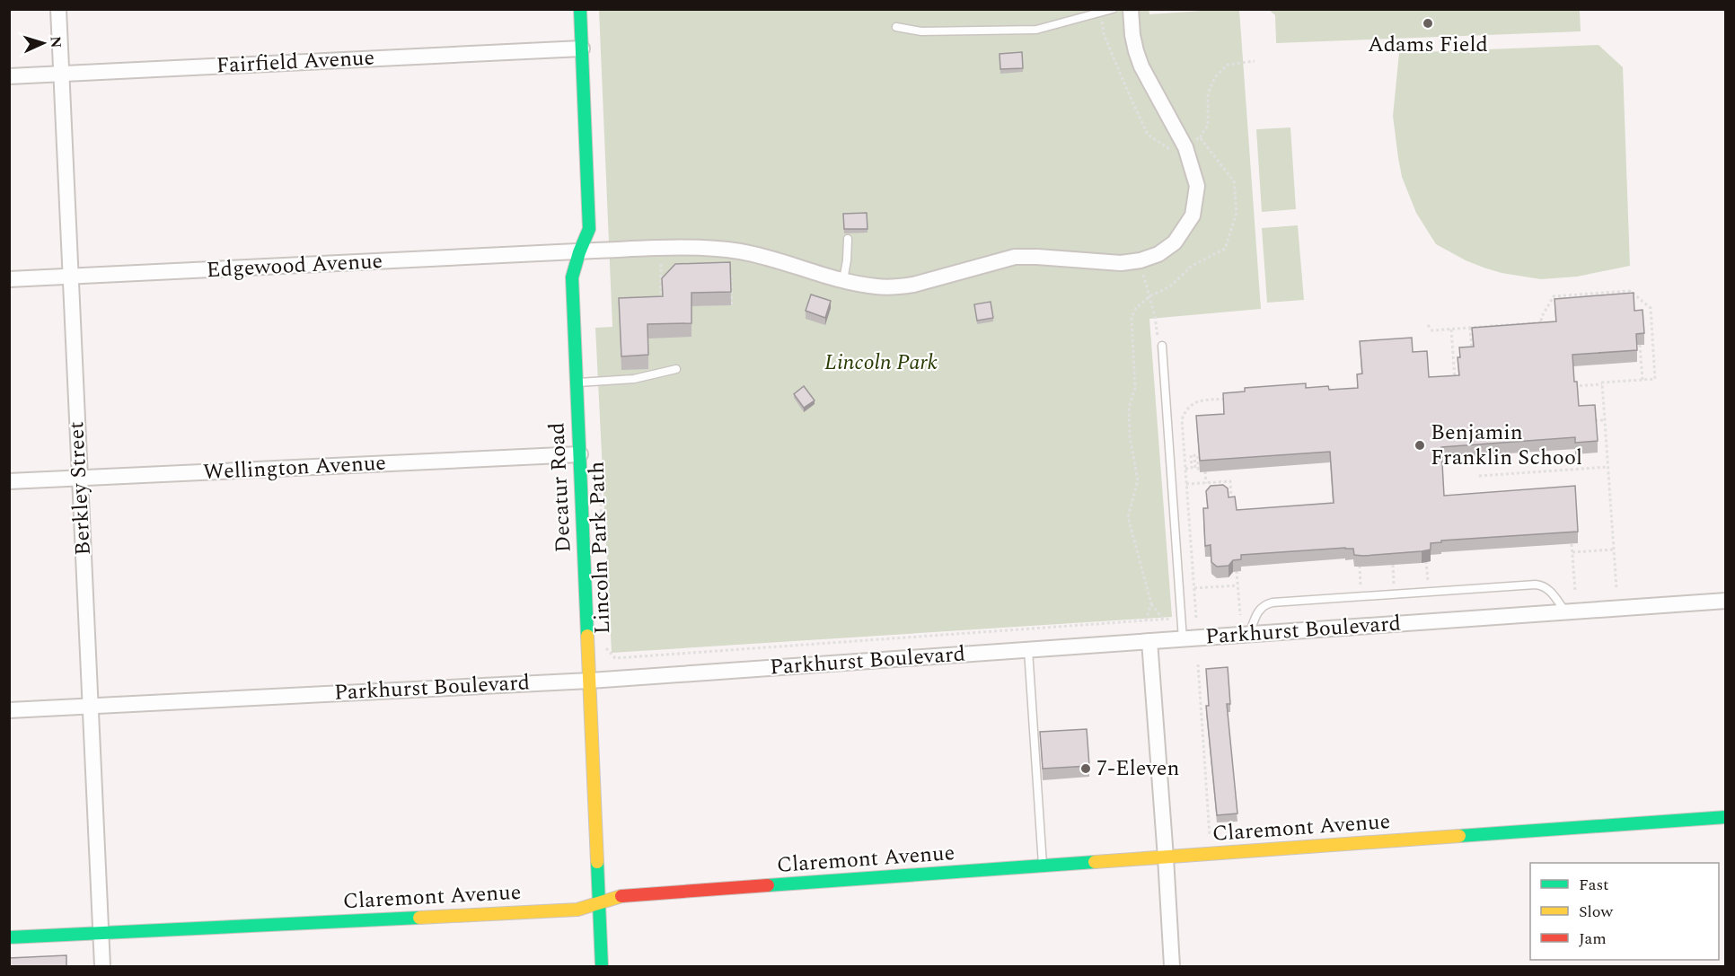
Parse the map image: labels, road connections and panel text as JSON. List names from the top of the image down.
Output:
{
  "streets": {
    "street": [
      "Fairfield Avenue",
      "Edgewood Avenue",
      "Wellington Avenue",
      "Decatur Road",
      "Berkley Street",
      "Parkhurst Boulevard",
      "Claremont Avenue"
    ],
    "path": ["Lincoln Park Path"]
  },
  "crossings": [
    ["Fairfield Avenue", "Decatur Road"],
    ["Fairfield Avenue", "Berkley Street"],
    ["Edgewood Avenue", "Decatur Road"],
    ["Edgewood Avenue", "Berkley Street"],
    ["Wellington Avenue", "Decatur Road"],
    ["Wellington Avenue", "Berkley Street"],
    ["Decatur Road", "Parkhurst Boulevard"],
    ["Decatur Road", "Claremont Avenue"],
    ["Berkley Street", "Parkhurst Boulevard"],
    ["Berkley Street", "Claremont Avenue"]
  ],
  "parks": ["Lincoln Park"],
  "places": ["Adams Field", "Benjamin Franklin School", "7-Eleven"],
  "legend": ["Fast", "Slow", "Jam"],
  "north": "right"
}
